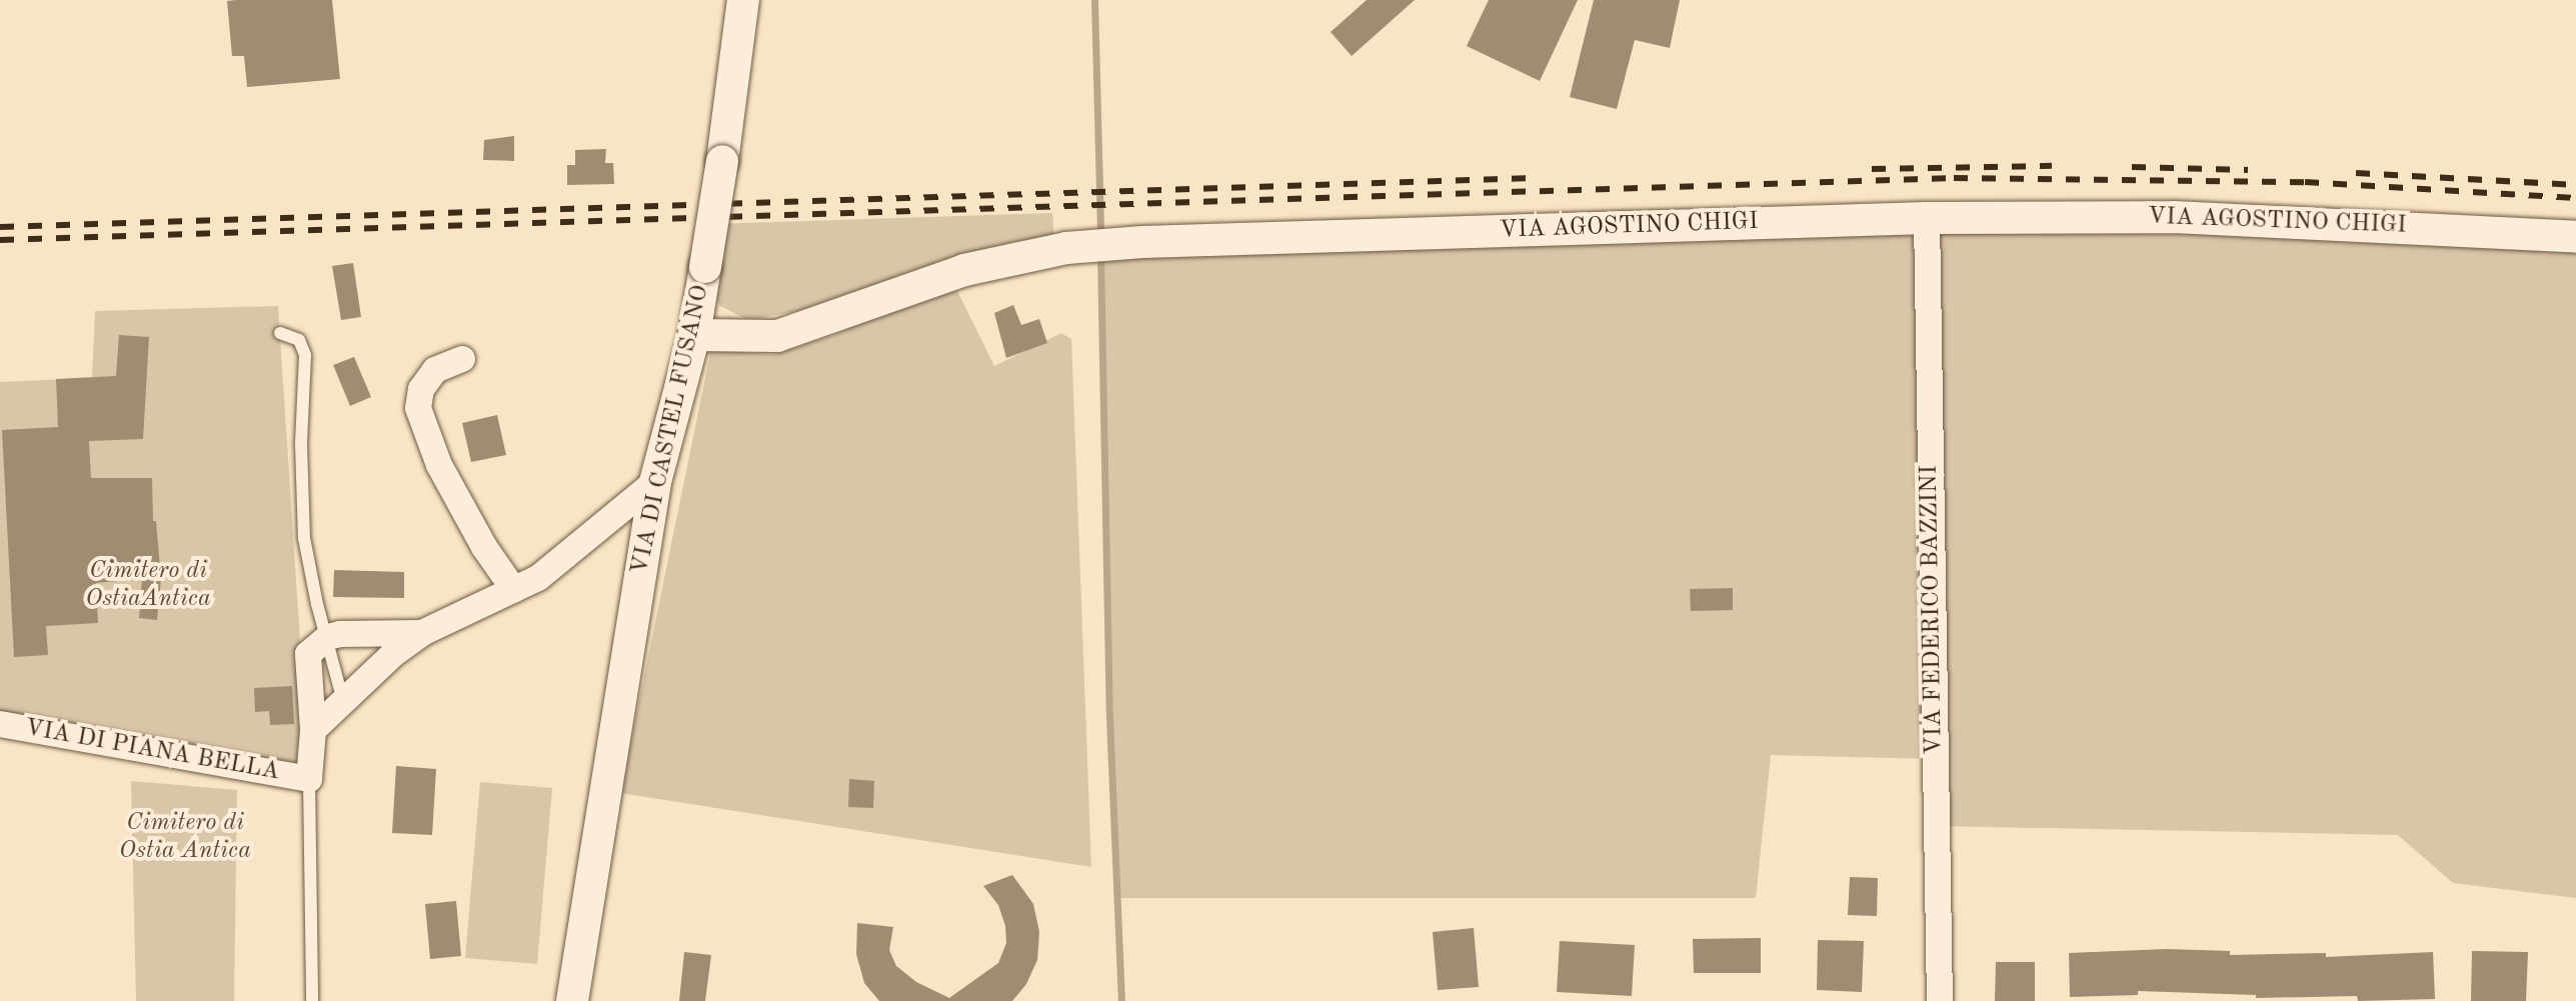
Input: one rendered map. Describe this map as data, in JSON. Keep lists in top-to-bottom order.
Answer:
{
  "streets": {
    "street": [
      "VIA AGOSTINO CHIGI",
      "VIA DI CASTEL FUSANO",
      "VIA FEDERICO BAZZINI",
      "VIA DI PIANA BELLA"
    ]
  },
  "crossings": [
    ["VIA AGOSTINO CHIGI", "VIA DI CASTEL FUSANO"],
    ["VIA AGOSTINO CHIGI", "VIA FEDERICO BAZZINI"]
  ],
  "parks": ["Cimitero di OstiaAntica", "Cimitero di Ostia Antica"]
}
